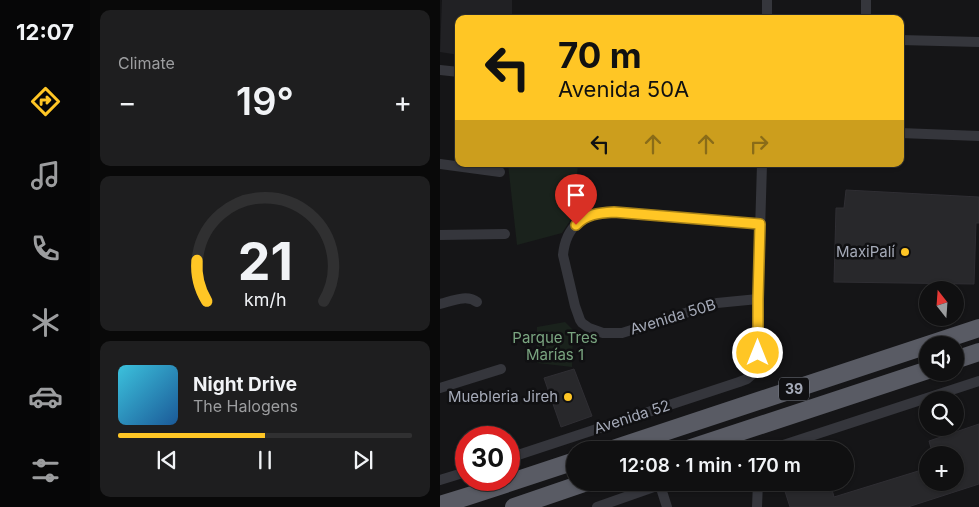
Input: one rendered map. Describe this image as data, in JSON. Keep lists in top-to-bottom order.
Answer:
{
  "streets": {
    "highway": ["39"],
    "street": ["Avenida 50B", "Avenida 52"]
  },
  "crossings": [
    ["Avenida 50B", "Avenida 52"]
  ],
  "parks": ["Parque Tres Marías 1"],
  "places": ["MaxiPalí", "Muebleria Jireh"],
  "north": "top",
  "page": {
    "tabs": "12:07",
    "tile": "Climate",
    "turn": ["70 m", "Avenida 50A"],
    "heat": ["−", "19°", "+"],
    "map_buttons": "+",
    "song": ["Night Drive", "The Halogens"],
    "limit": "30",
    "trip": "12:08 · 1 min · 170 m",
    "gauge": ["21", "km/h"]
  }
}
